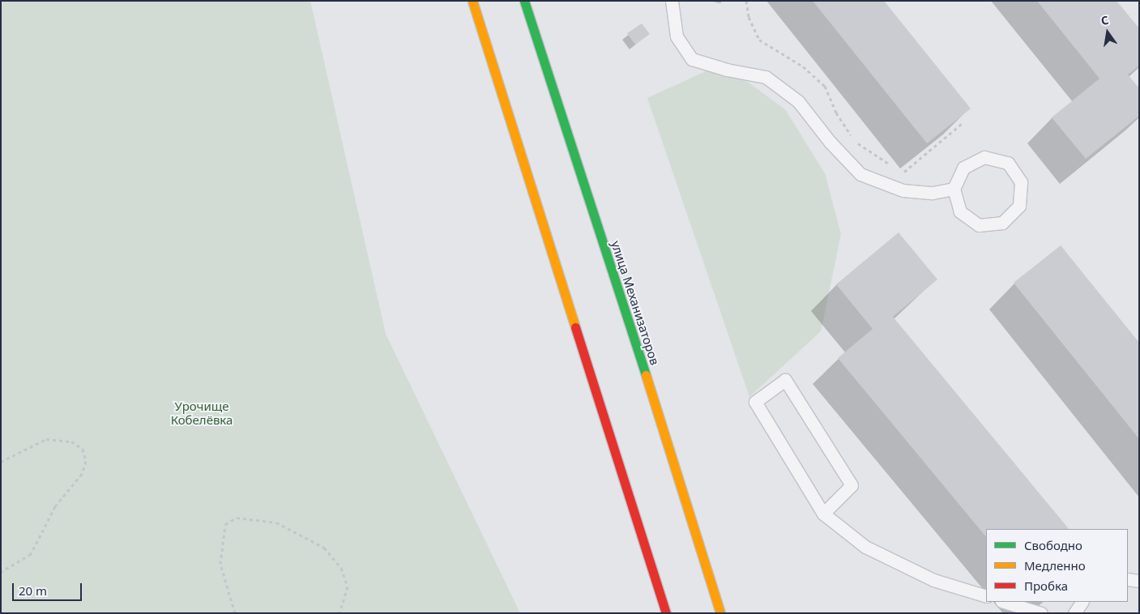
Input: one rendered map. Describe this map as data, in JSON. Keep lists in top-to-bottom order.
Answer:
{
  "streets": {
    "main road": ["улица Механизаторов"]
  },
  "parks": ["Урочище Кобелёвка"],
  "legend": ["Свободно", "Медленно", "Пробка"],
  "scale_bar": "20 m",
  "north": "top"
}
